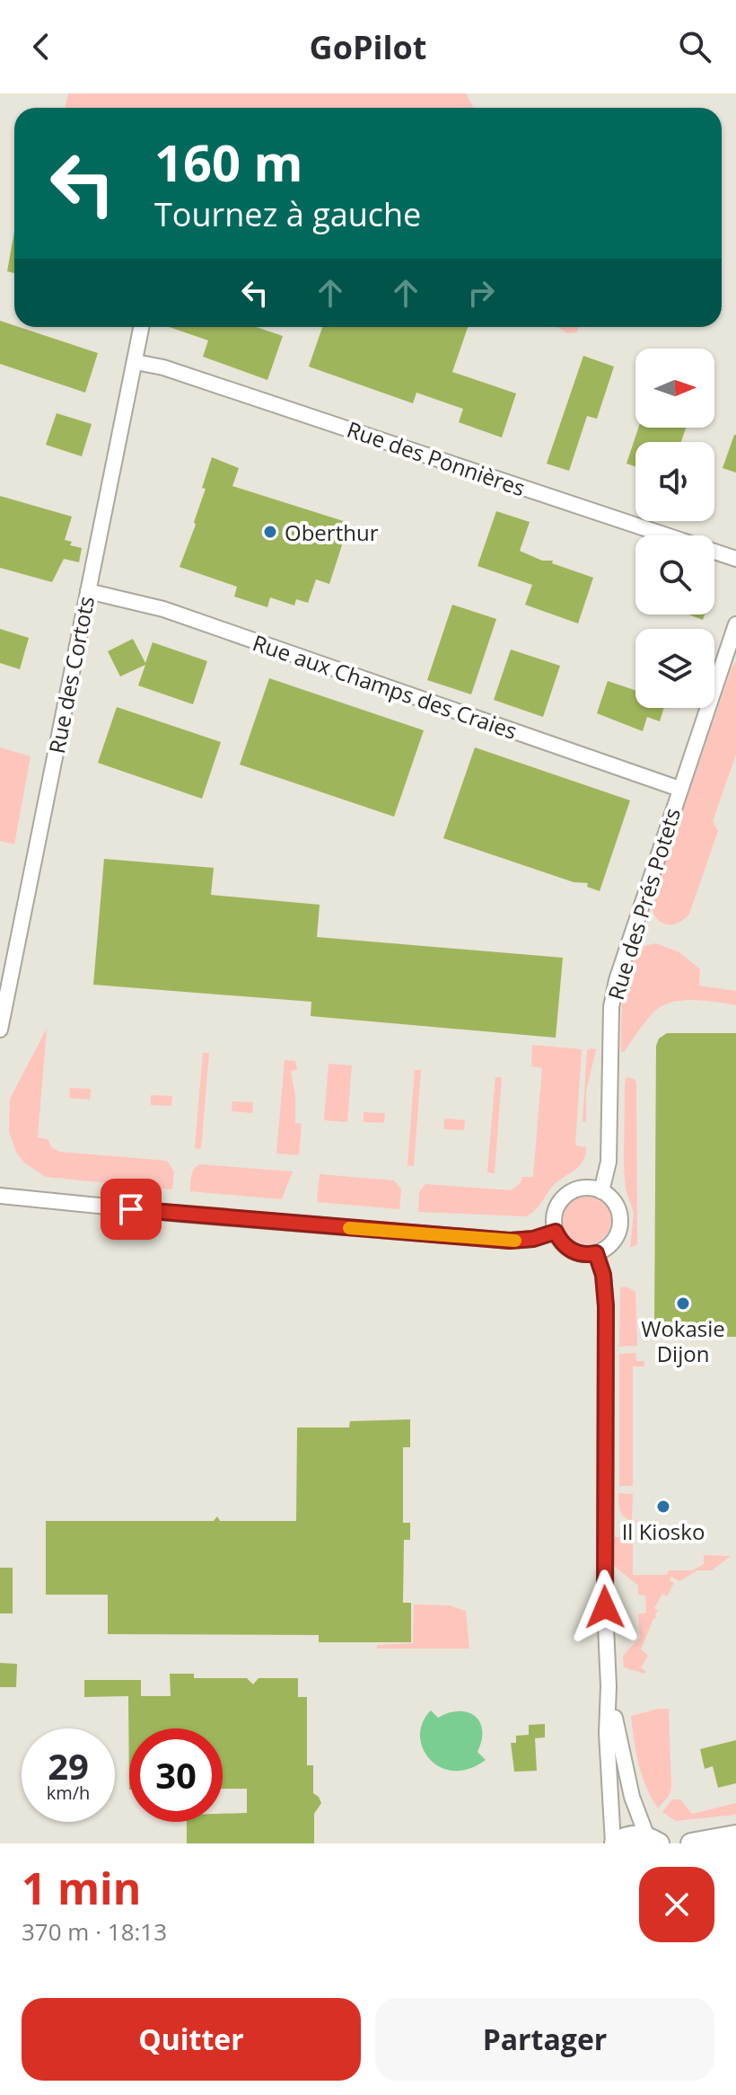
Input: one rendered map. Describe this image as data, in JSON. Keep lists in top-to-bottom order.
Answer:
{
  "streets": {
    "street": [
      "Rue des Ponnières",
      "Rue des Cortots",
      "Rue aux Champs des Craies",
      "Rue des Prés Potets"
    ]
  },
  "crossings": [
    ["Rue des Ponnières", "Rue des Cortots"],
    ["Rue des Cortots", "Rue aux Champs des Craies"],
    ["Rue aux Champs des Craies", "Rue des Prés Potets"]
  ],
  "places": ["Oberthur", "Wokasie Dijon", "Il Kiosko"],
  "north": "right",
  "page": {
    "header": "GoPilot",
    "turn": ["160 m", "Tournez à gauche"],
    "speed": "29 km/h",
    "limit": "30",
    "heading": ["1 min", "370 m · 18:13"],
    "buttons": ["Quitter", "Partager"]
  }
}
